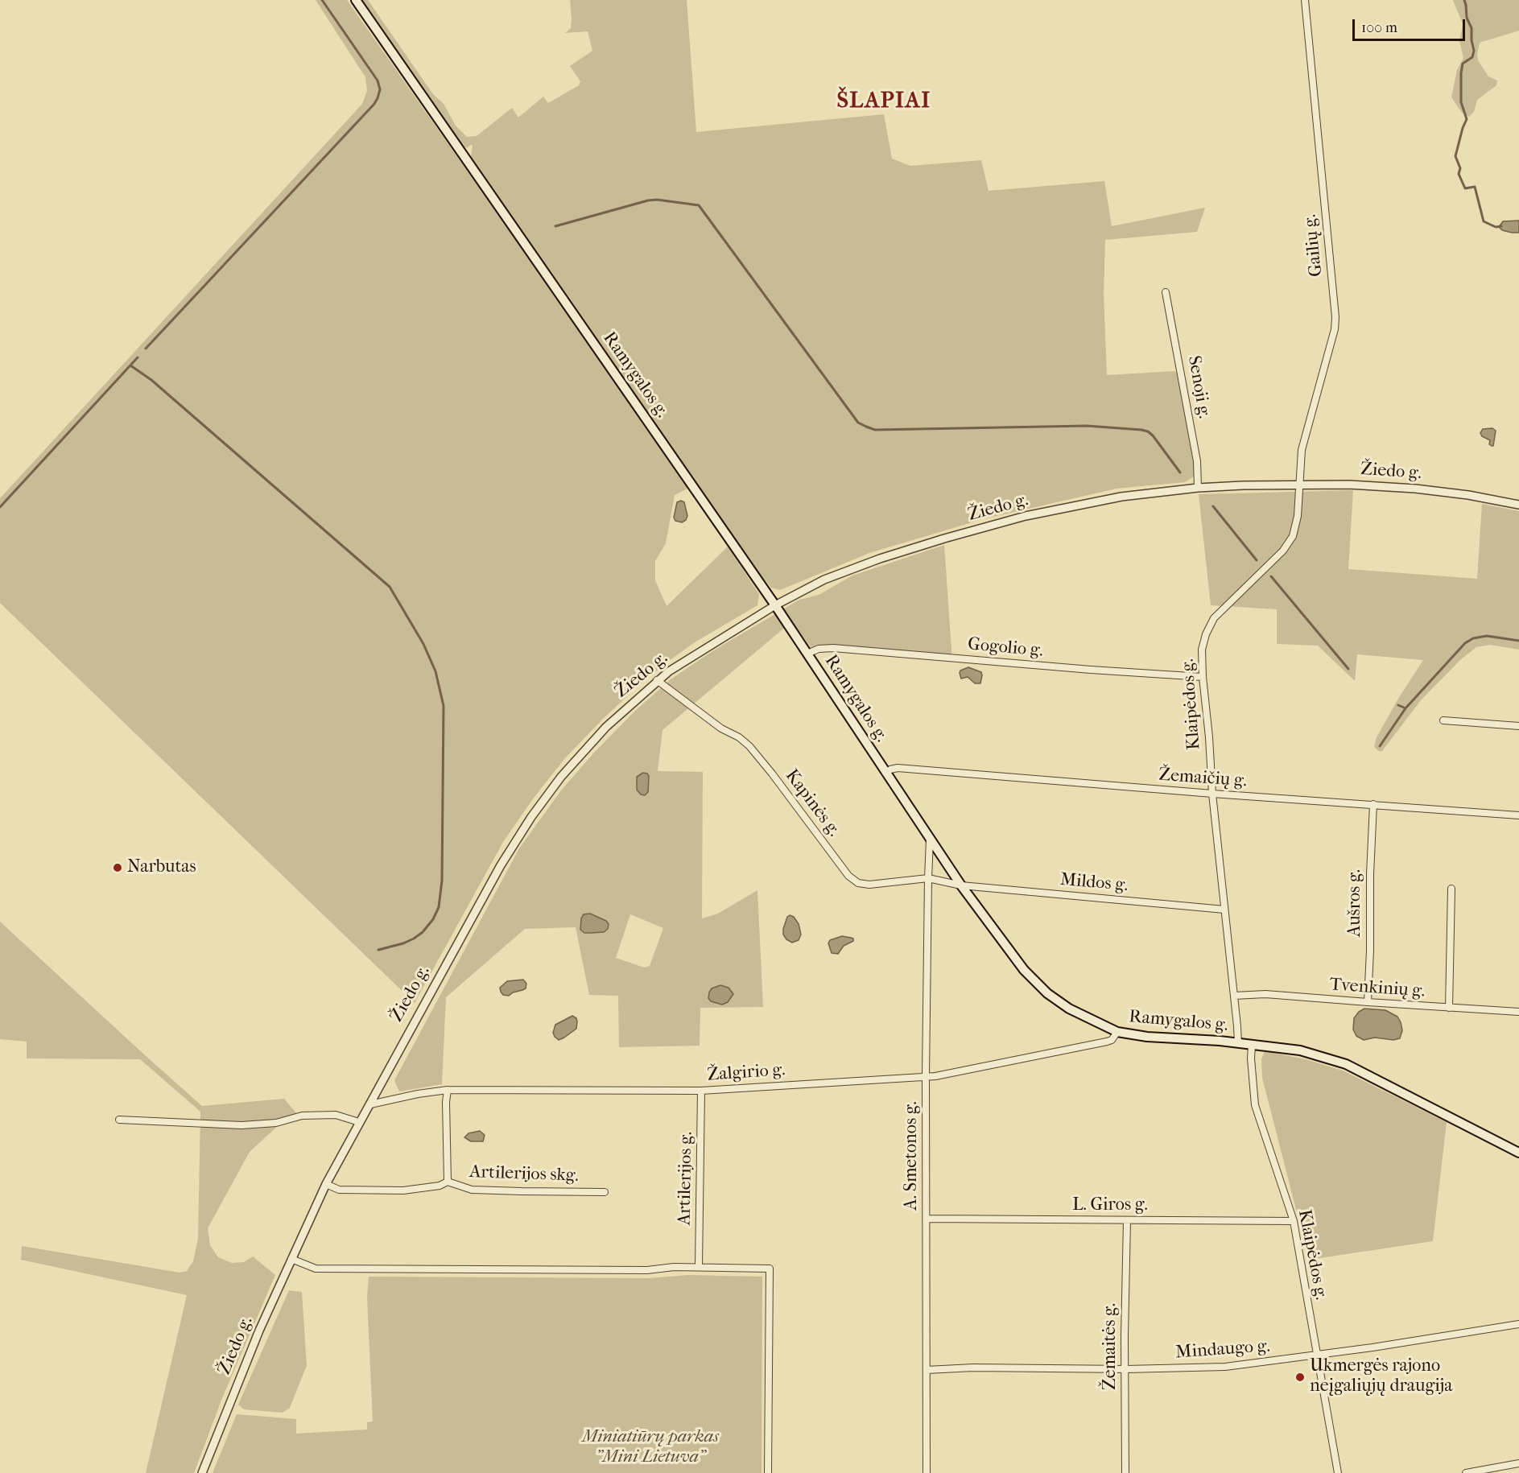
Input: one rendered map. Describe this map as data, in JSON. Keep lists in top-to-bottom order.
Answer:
{
  "streets": {
    "main road": ["Ramygalos g."],
    "street": [
      "Gailių g.",
      "Senoji g.",
      "Žiedo g.",
      "Gogolio g.",
      "Klaipėdos g.",
      "Žemaičių g.",
      "Kapinės g.",
      "Mildos g.",
      "Aušros g.",
      "Tvenkinių g.",
      "Žalgirio g.",
      "A. Smetonos g.",
      "Artilerijos skg.",
      "Artilerijos g.",
      "L. Giros g.",
      "Žemaitės g.",
      "Mindaugo g."
    ]
  },
  "crossings": [
    ["Gailių g.", "Žiedo g."],
    ["Gailių g.", "Klaipėdos g."],
    ["Ramygalos g.", "Žiedo g."],
    ["Ramygalos g.", "Gogolio g."],
    ["Ramygalos g.", "Klaipėdos g."],
    ["Ramygalos g.", "Žemaičių g."],
    ["Ramygalos g.", "Kapinės g."],
    ["Ramygalos g.", "Mildos g."],
    ["Ramygalos g.", "Žalgirio g."],
    ["Ramygalos g.", "A. Smetonos g."],
    ["Senoji g.", "Žiedo g."],
    ["Žiedo g.", "Klaipėdos g."],
    ["Žiedo g.", "Kapinės g."],
    ["Žiedo g.", "Žalgirio g."],
    ["Gogolio g.", "Klaipėdos g."],
    ["Klaipėdos g.", "Žemaičių g."],
    ["Klaipėdos g.", "Mildos g."],
    ["Klaipėdos g.", "Tvenkinių g."],
    ["Klaipėdos g.", "L. Giros g."],
    ["Klaipėdos g.", "Mindaugo g."],
    ["Žemaičių g.", "Aušros g."],
    ["Kapinės g.", "Mildos g."],
    ["Kapinės g.", "A. Smetonos g."],
    ["Aušros g.", "Tvenkinių g."],
    ["Žalgirio g.", "A. Smetonos g."],
    ["Žalgirio g.", "Artilerijos skg."],
    ["Žalgirio g.", "Artilerijos g."],
    ["A. Smetonos g.", "L. Giros g."],
    ["A. Smetonos g.", "Mindaugo g."],
    ["L. Giros g.", "Žemaitės g."],
    ["Žemaitės g.", "Mindaugo g."]
  ],
  "districts": ["ŠLAPIAI"],
  "parks": ["Miniatiūrų parkas \"Mini Lietuva\""],
  "places": ["Narbutas", "Ukmergės rajono neįgaliųjų draugija"],
  "scale_bar": "100 m"
}
